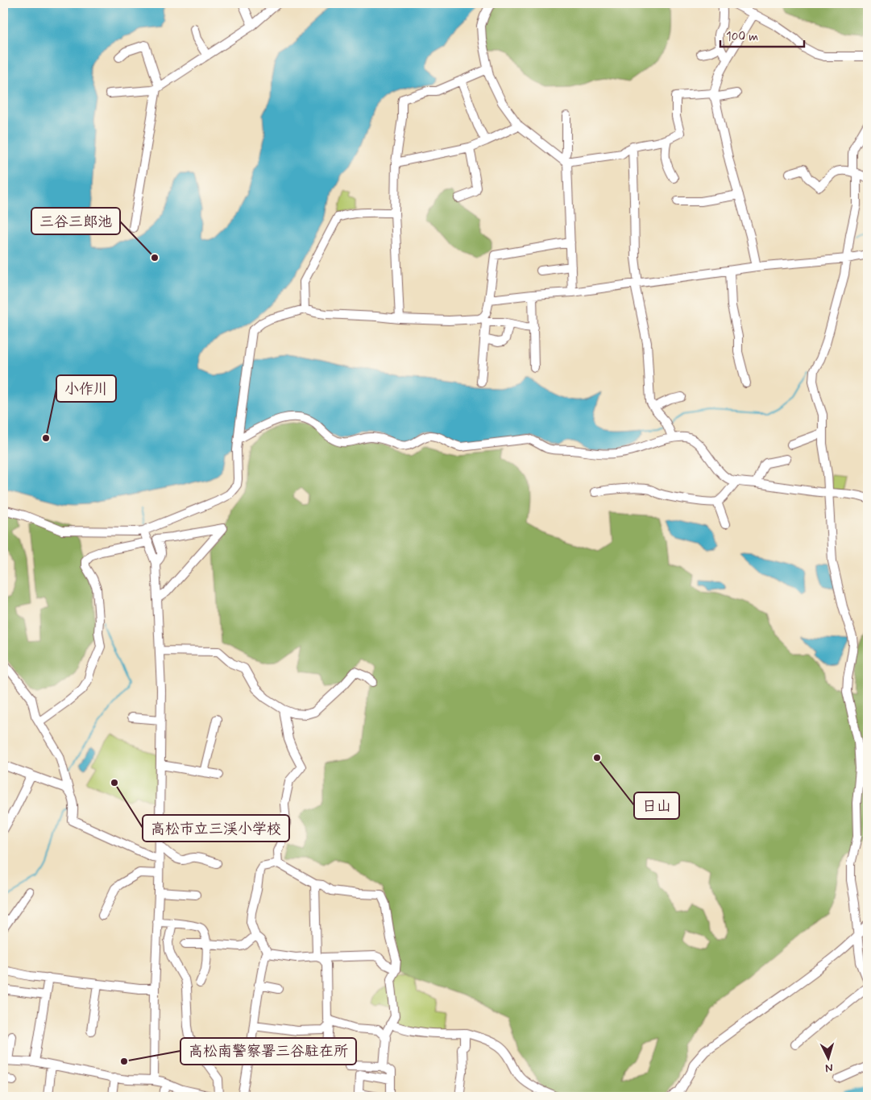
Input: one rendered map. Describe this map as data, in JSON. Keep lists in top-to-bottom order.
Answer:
{
  "places": [
    "三谷三郎池",
    "小作川",
    "日山",
    "高松市立三渓小学校",
    "高松南警察署三谷駐在所"
  ],
  "scale_bar": "100 m",
  "north": "bottom"
}
